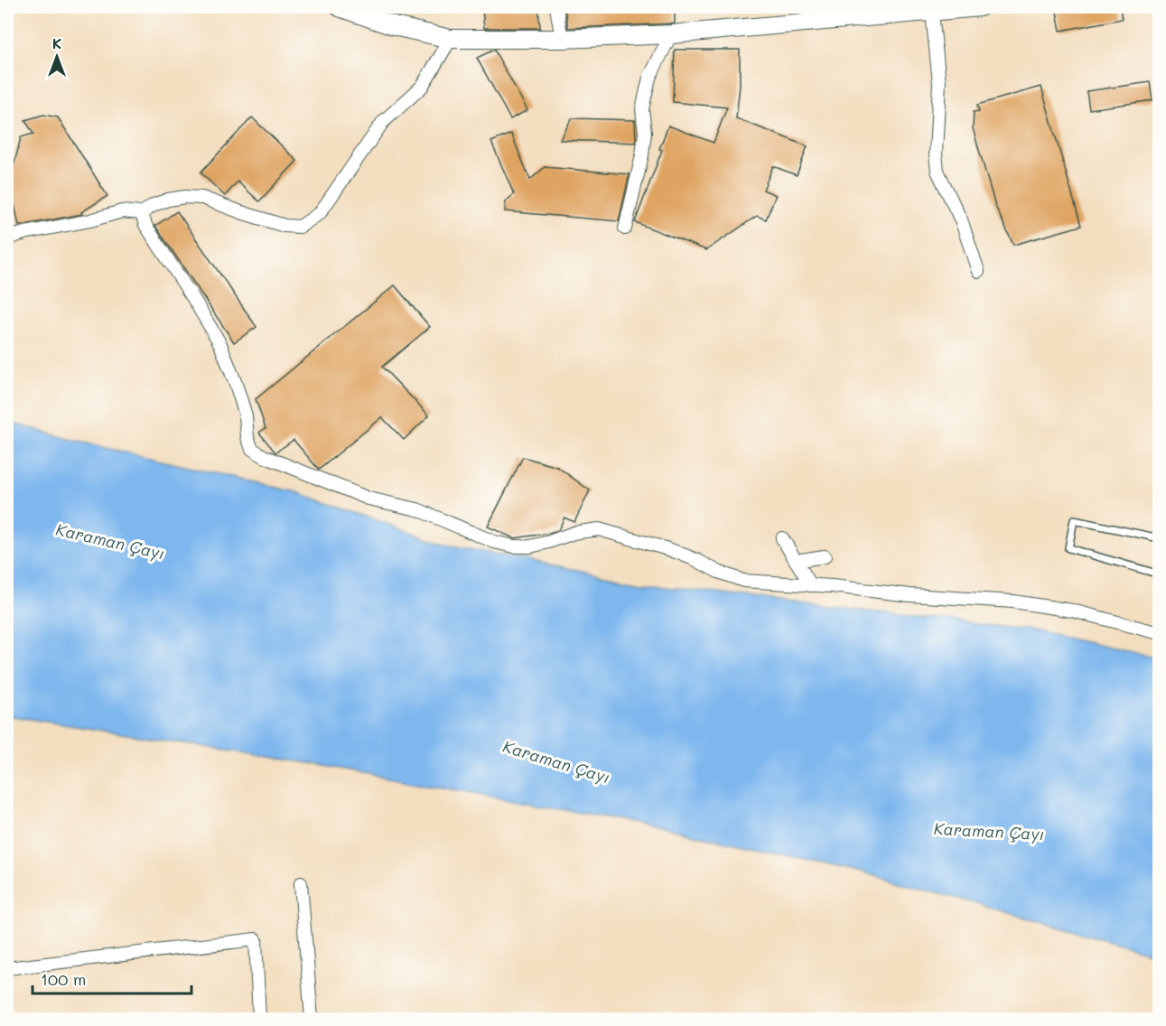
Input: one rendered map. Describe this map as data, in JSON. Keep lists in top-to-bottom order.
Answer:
{
  "water": ["Karaman Çayı"],
  "scale_bar": "100 m",
  "north": "top"
}
